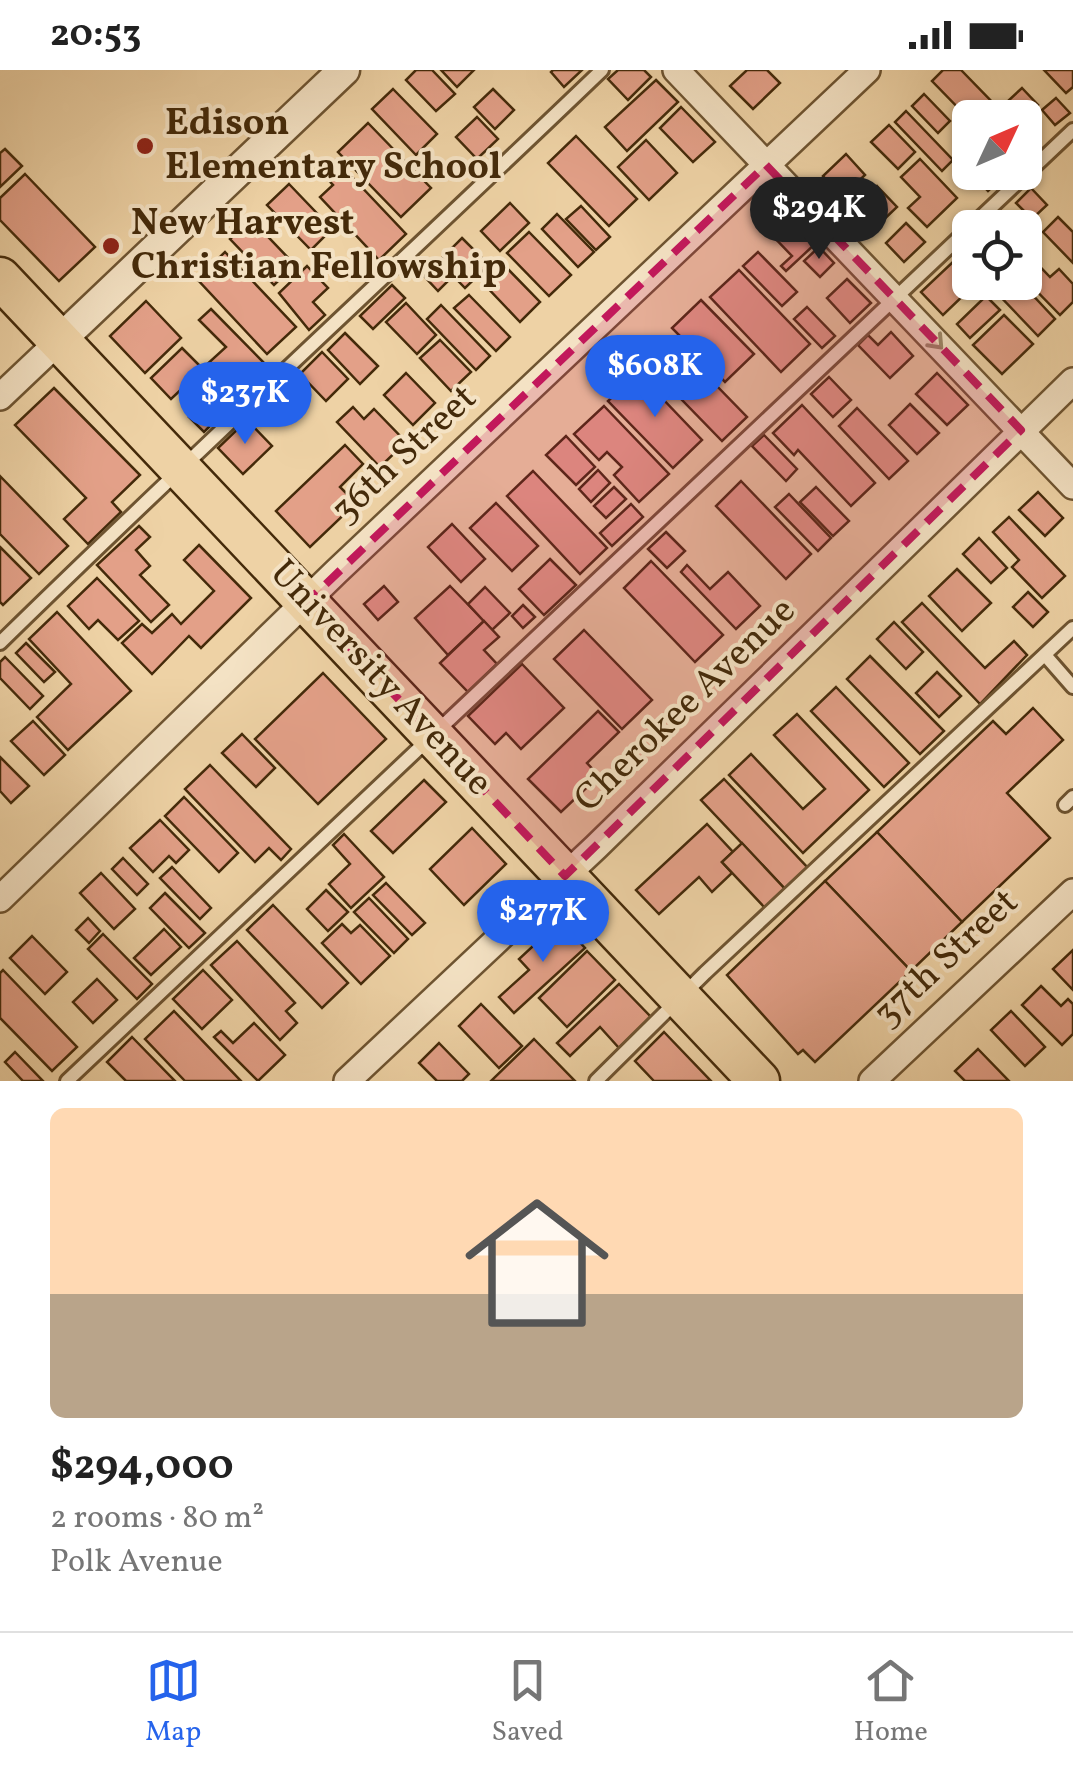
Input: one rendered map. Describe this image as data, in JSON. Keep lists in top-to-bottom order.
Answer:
{
  "streets": {
    "main road": ["University Avenue"],
    "street": ["36th Street", "Cherokee Avenue", "37th Street"]
  },
  "crossings": [
    ["36th Street", "University Avenue"],
    ["University Avenue", "Cherokee Avenue"]
  ],
  "places": ["Edison Elementary School", "New Harvest Christian Fellowship"],
  "north": "top right",
  "page": {
    "status": "20:53",
    "price": [
      "$294K",
      "$608K",
      "$237K",
      "$277K"
    ],
    "list": [
      {
        "name": "$294,000",
        "note": "2 rooms · 80 m² · Polk Avenue"
      }
    ],
    "tabs": ["Map", "Saved", "Home"]
  }
}
